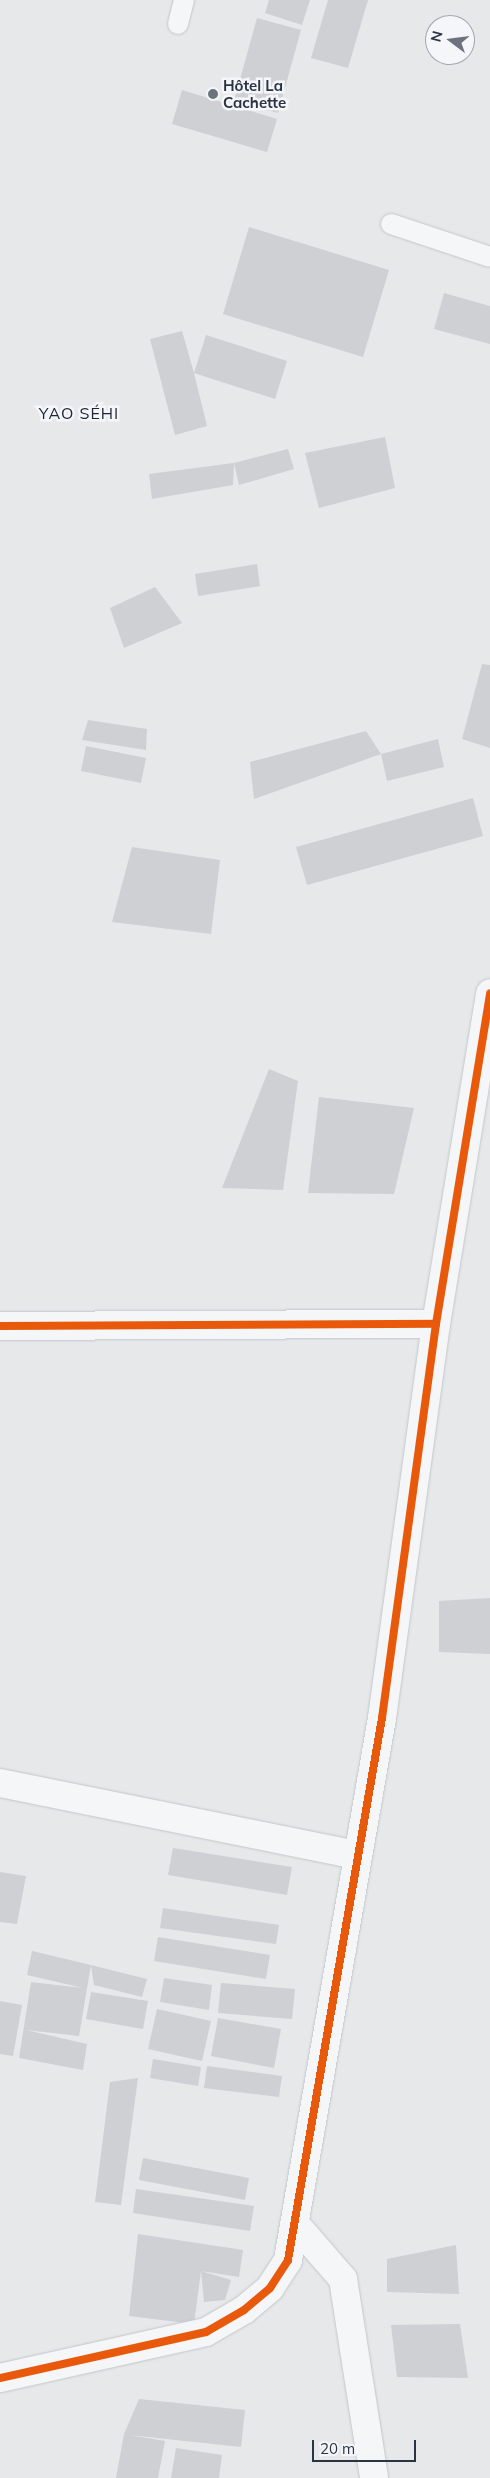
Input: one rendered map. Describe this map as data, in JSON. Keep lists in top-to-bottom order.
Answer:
{
  "districts": ["YAO SÉHI"],
  "places": ["Hôtel La Cachette"],
  "scale_bar": "20 m",
  "north": "left"
}
